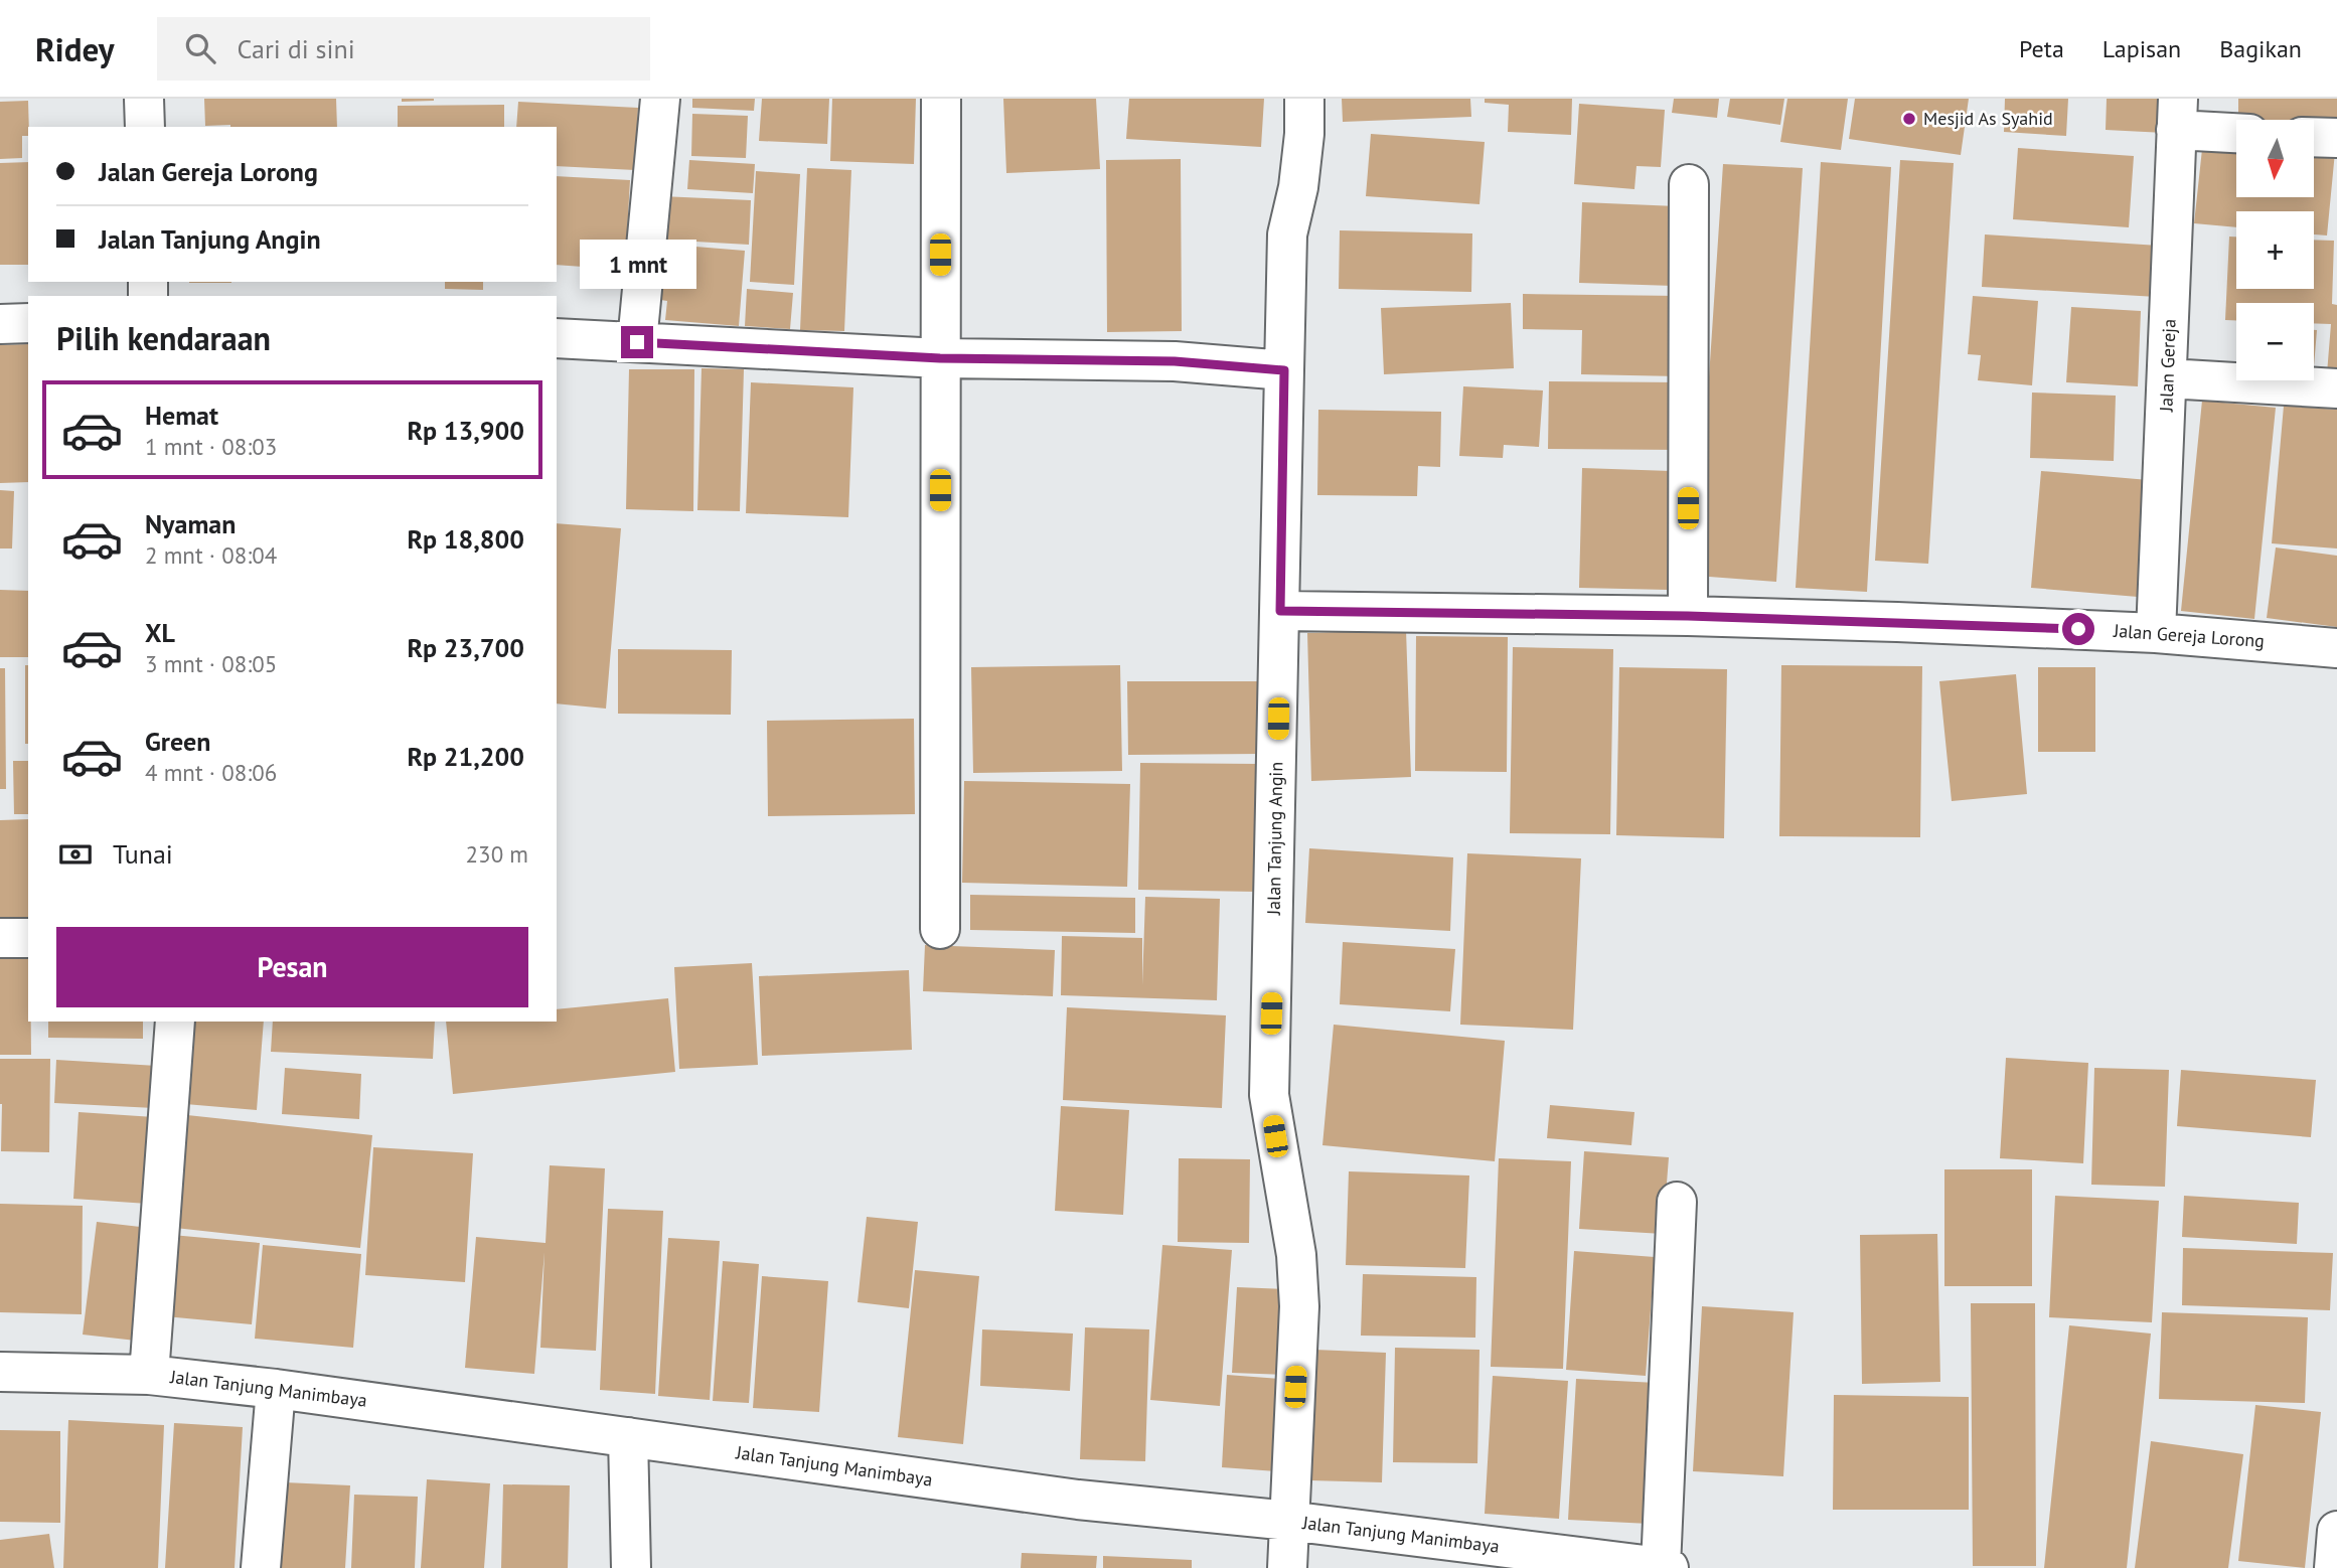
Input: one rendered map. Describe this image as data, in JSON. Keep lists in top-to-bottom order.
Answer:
{
  "streets": {
    "street": [
      "Jalan Gereja",
      "Jalan Gereja Lorong",
      "Jalan Tanjung Angin",
      "Jalan Tanjung Manimbaya"
    ]
  },
  "crossings": [
    ["Jalan Gereja", "Jalan Gereja Lorong"],
    ["Jalan Gereja Lorong", "Jalan Tanjung Angin"],
    ["Jalan Tanjung Angin", "Jalan Tanjung Manimbaya"]
  ],
  "places": ["Mesjid As Syahid"],
  "north": "bottom",
  "page": {
    "header": "Ridey",
    "search": "Cari di sini",
    "nav": ["Peta", "Lapisan", "Bagikan"],
    "map_buttons": ["+", "−"],
    "banner": ["Jalan Gereja Lorong", "Jalan Tanjung Angin"],
    "bubble": "1 mnt",
    "heading": "Pilih kendaraan",
    "list": [
      {
        "name": "Hemat",
        "note": "1 mnt · 08:03",
        "value": "Rp 13,900"
      },
      {
        "name": "Nyaman",
        "note": "2 mnt · 08:04",
        "value": "Rp 18,800"
      },
      {
        "name": "XL",
        "note": "3 mnt · 08:05",
        "value": "Rp 23,700"
      },
      {
        "name": "Green",
        "note": "4 mnt · 08:06",
        "value": "Rp 21,200"
      }
    ],
    "pay": ["Tunai", "230 m"],
    "buttons": "Pesan"
  }
}
